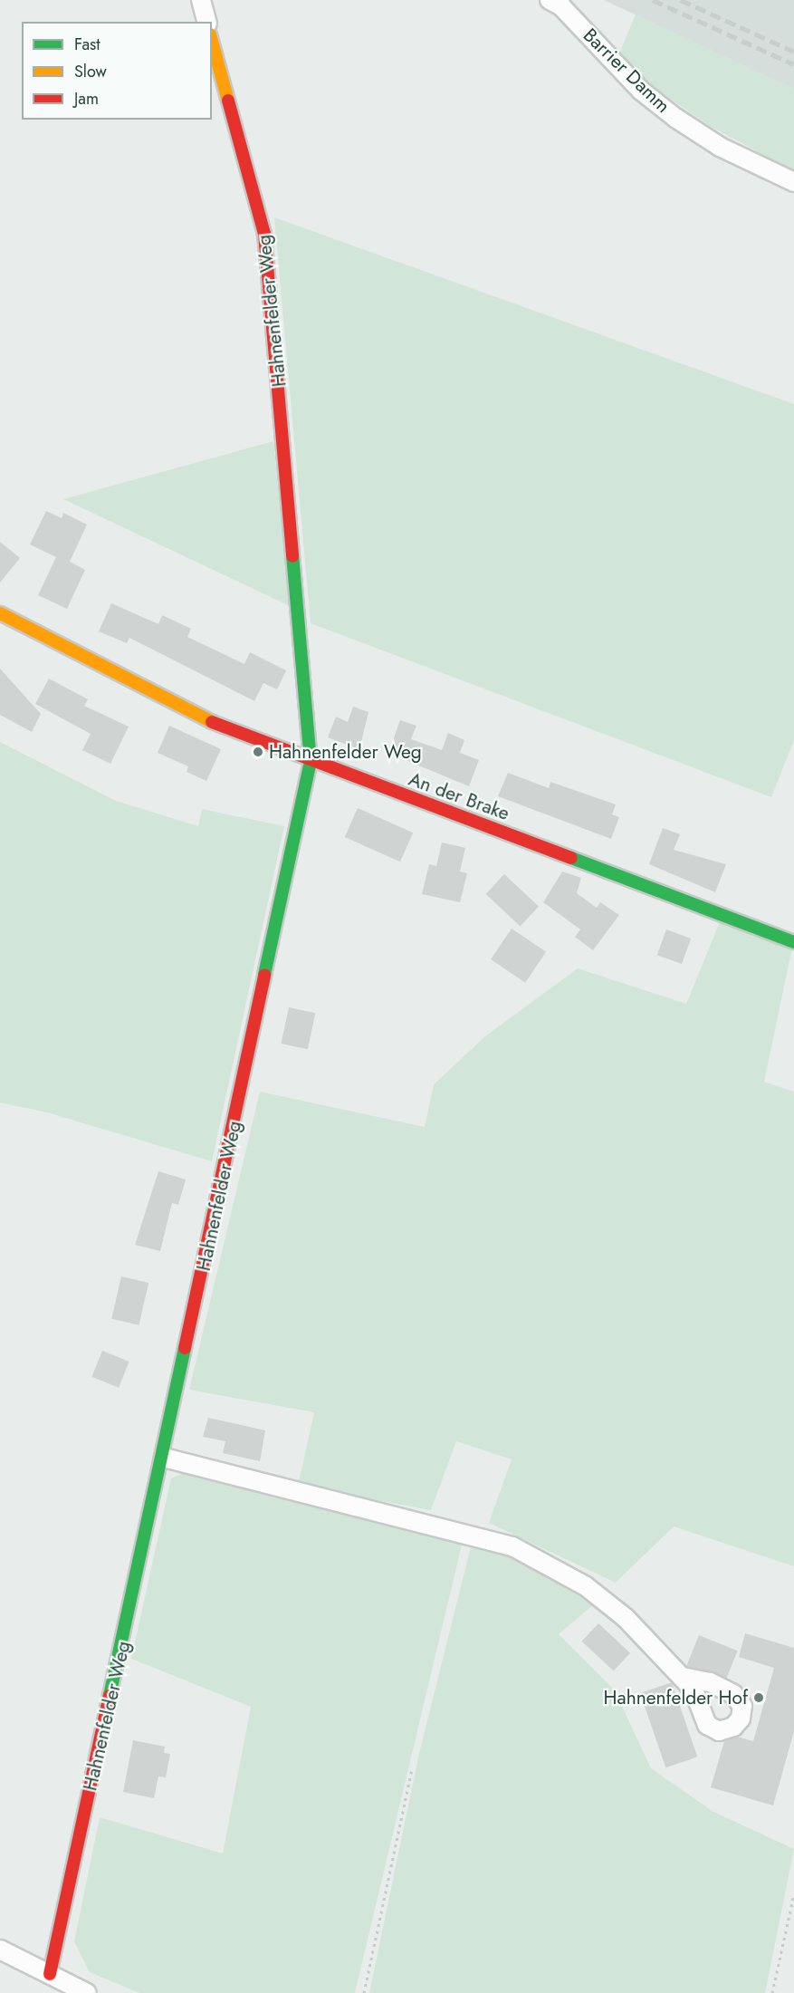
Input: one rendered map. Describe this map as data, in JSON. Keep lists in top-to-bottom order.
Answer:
{
  "streets": {
    "street": ["Barrier Damm", "Hahnenfelder Weg", "An der Brake"]
  },
  "crossings": [
    ["Hahnenfelder Weg", "An der Brake"]
  ],
  "places": ["Hahnenfelder Weg", "Hahnenfelder Hof"],
  "legend": ["Fast", "Slow", "Jam"]
}
